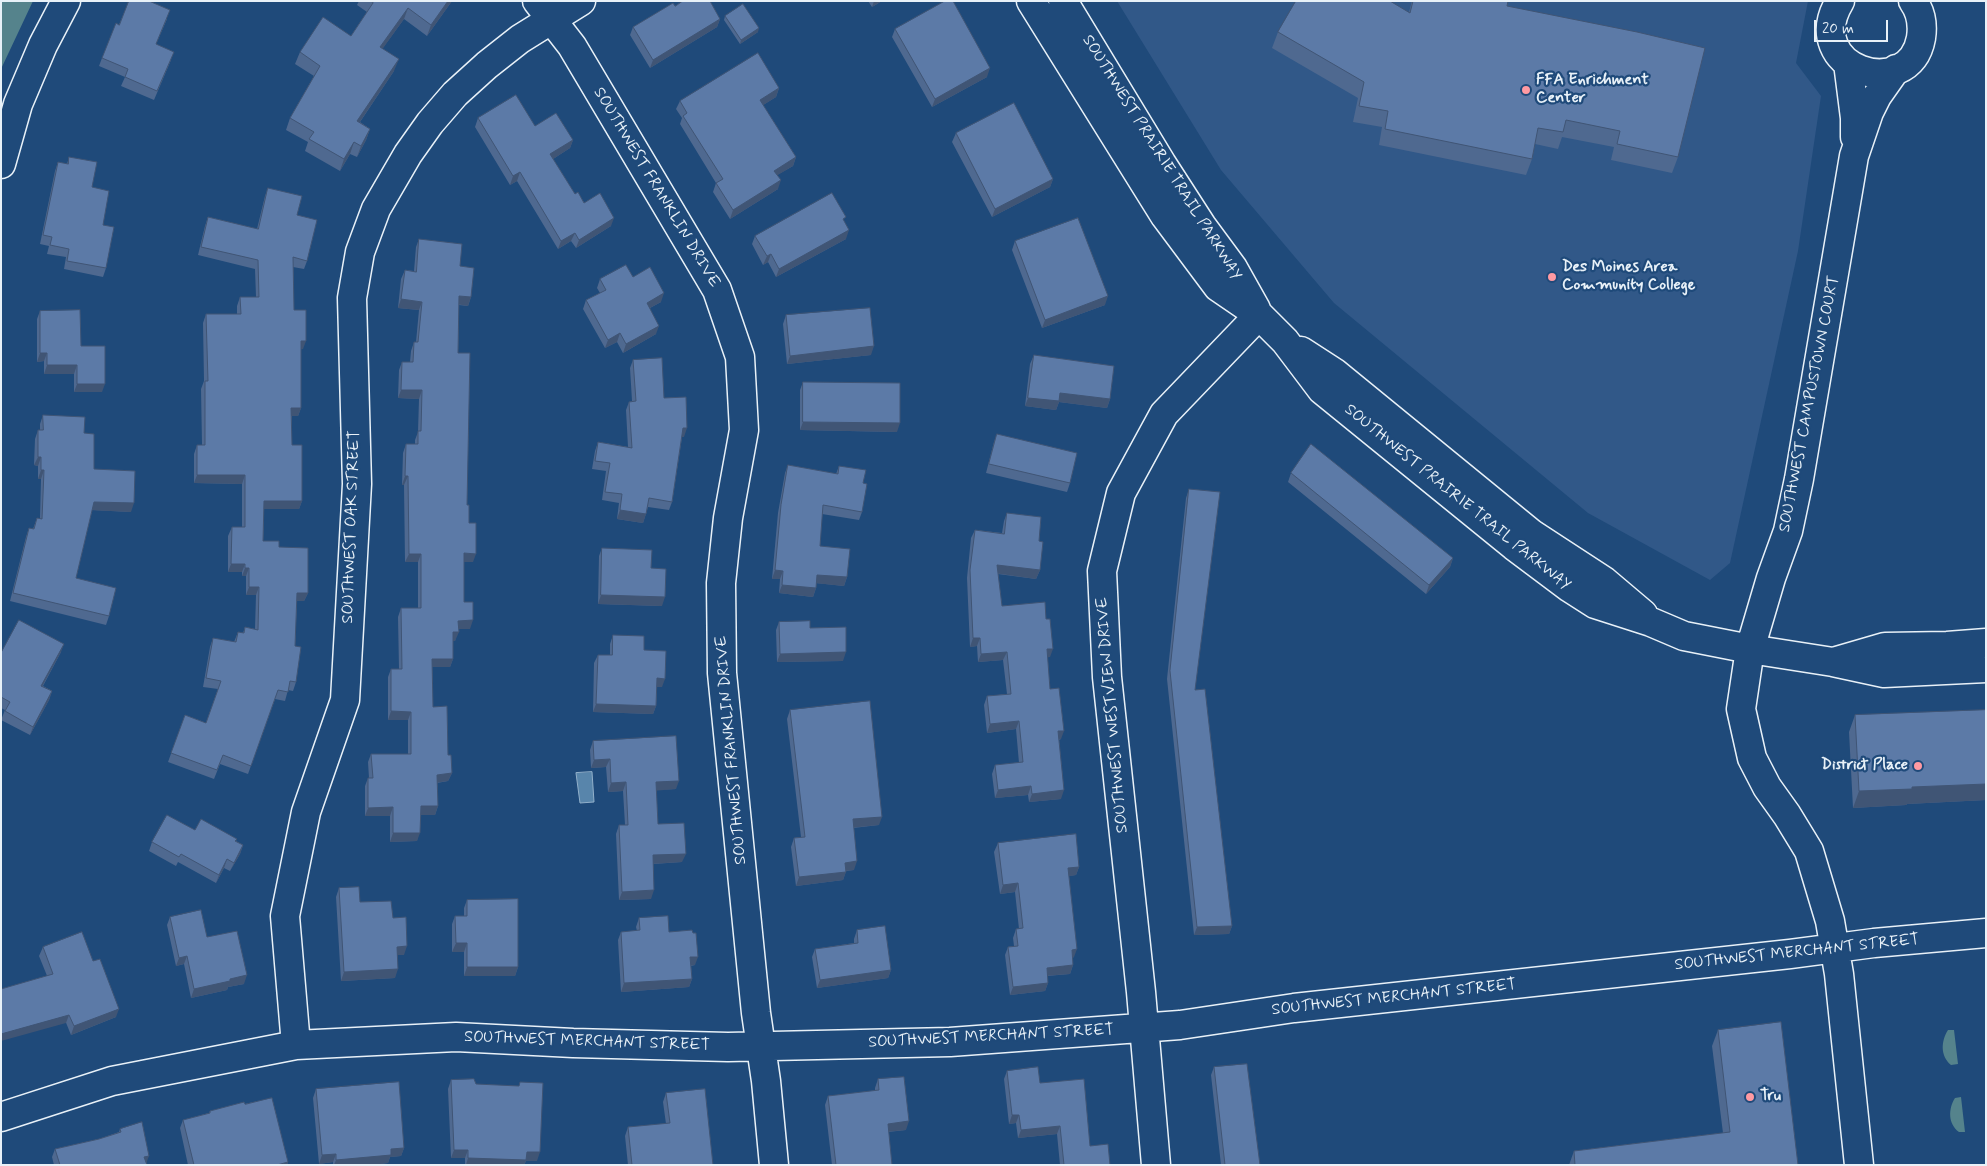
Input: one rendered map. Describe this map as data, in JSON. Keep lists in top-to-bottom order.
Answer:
{
  "streets": {
    "street": [
      "SOUTHWEST PRAIRIE TRAIL PARKWAY",
      "SOUTHWEST FRANKLIN DRIVE",
      "SOUTHWEST CAMPUSTOWN COURT",
      "SOUTHWEST OAK STREET",
      "SOUTHWEST WESTVIEW DRIVE",
      "SOUTHWEST MERCHANT STREET"
    ]
  },
  "crossings": [
    ["SOUTHWEST PRAIRIE TRAIL PARKWAY", "SOUTHWEST CAMPUSTOWN COURT"],
    ["SOUTHWEST PRAIRIE TRAIL PARKWAY", "SOUTHWEST WESTVIEW DRIVE"],
    ["SOUTHWEST FRANKLIN DRIVE", "SOUTHWEST OAK STREET"],
    ["SOUTHWEST FRANKLIN DRIVE", "SOUTHWEST MERCHANT STREET"],
    ["SOUTHWEST CAMPUSTOWN COURT", "SOUTHWEST MERCHANT STREET"],
    ["SOUTHWEST OAK STREET", "SOUTHWEST MERCHANT STREET"],
    ["SOUTHWEST WESTVIEW DRIVE", "SOUTHWEST MERCHANT STREET"]
  ],
  "places": [
    "FFA Enrichment Center",
    "Des Moines Area Community College",
    "District Place",
    "Tru"
  ],
  "scale_bar": "20 m"
}
